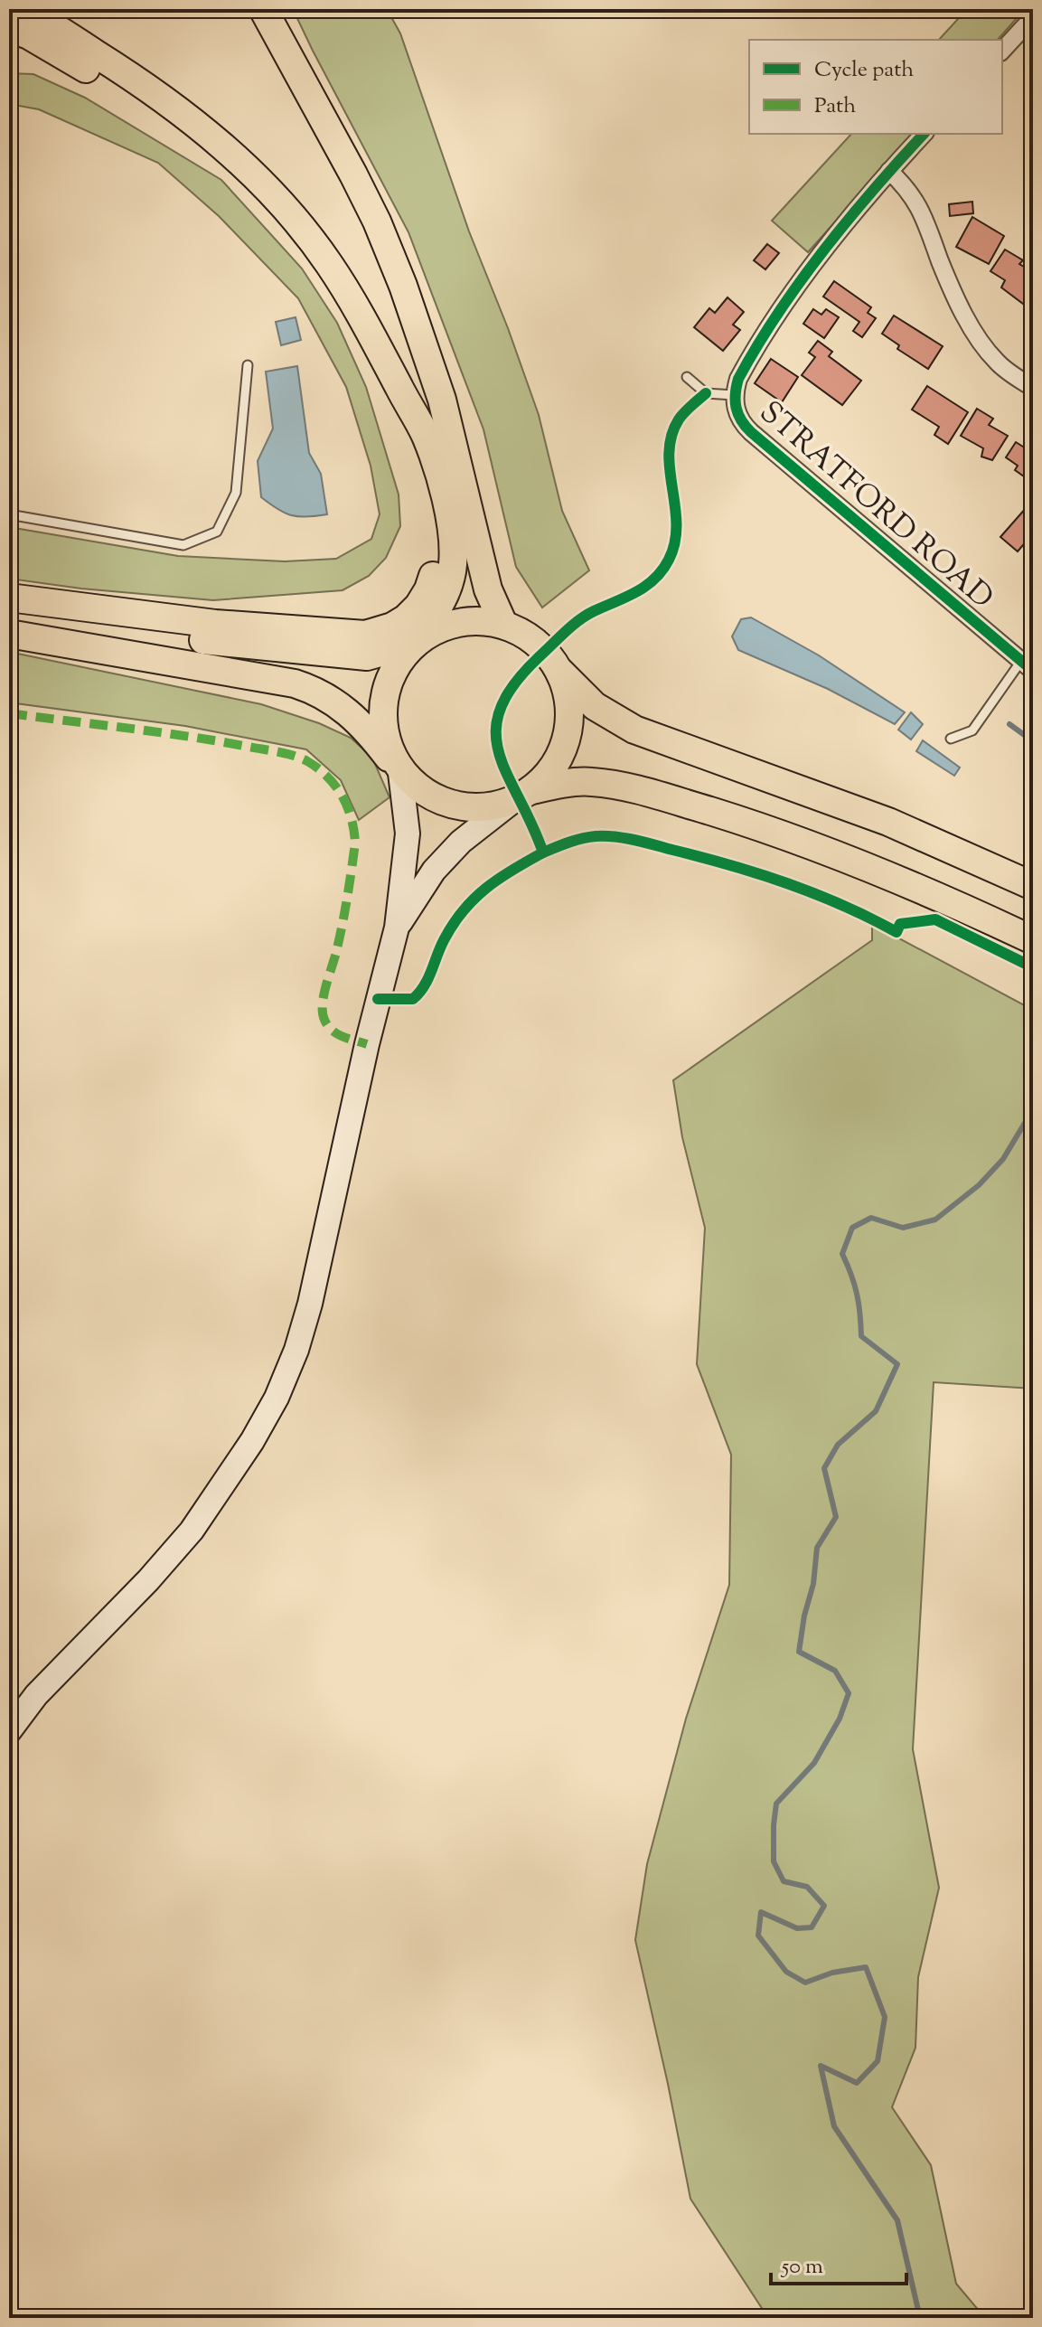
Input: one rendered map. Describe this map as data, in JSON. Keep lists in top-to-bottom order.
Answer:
{
  "streets": {
    "street": ["STRATFORD ROAD"]
  },
  "legend": ["Cycle path", "Path"],
  "scale_bar": "50 m"
}
